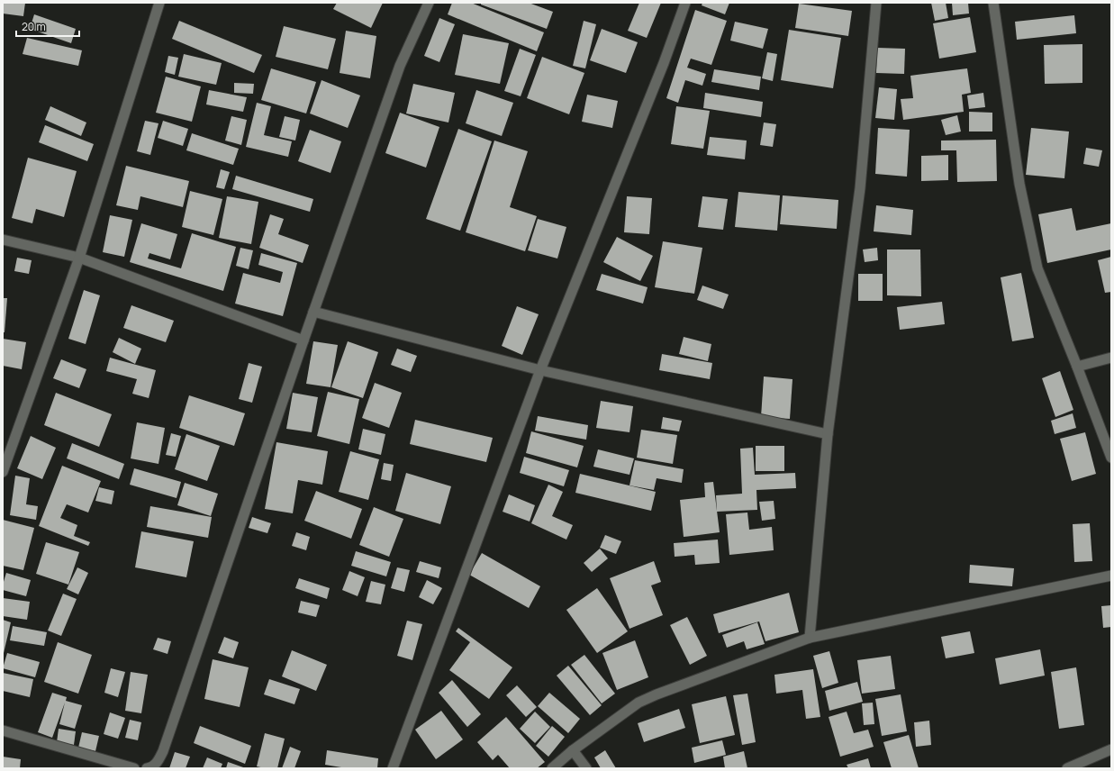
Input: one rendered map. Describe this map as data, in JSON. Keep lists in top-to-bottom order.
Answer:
{
  "scale_bar": "20 m"
}
